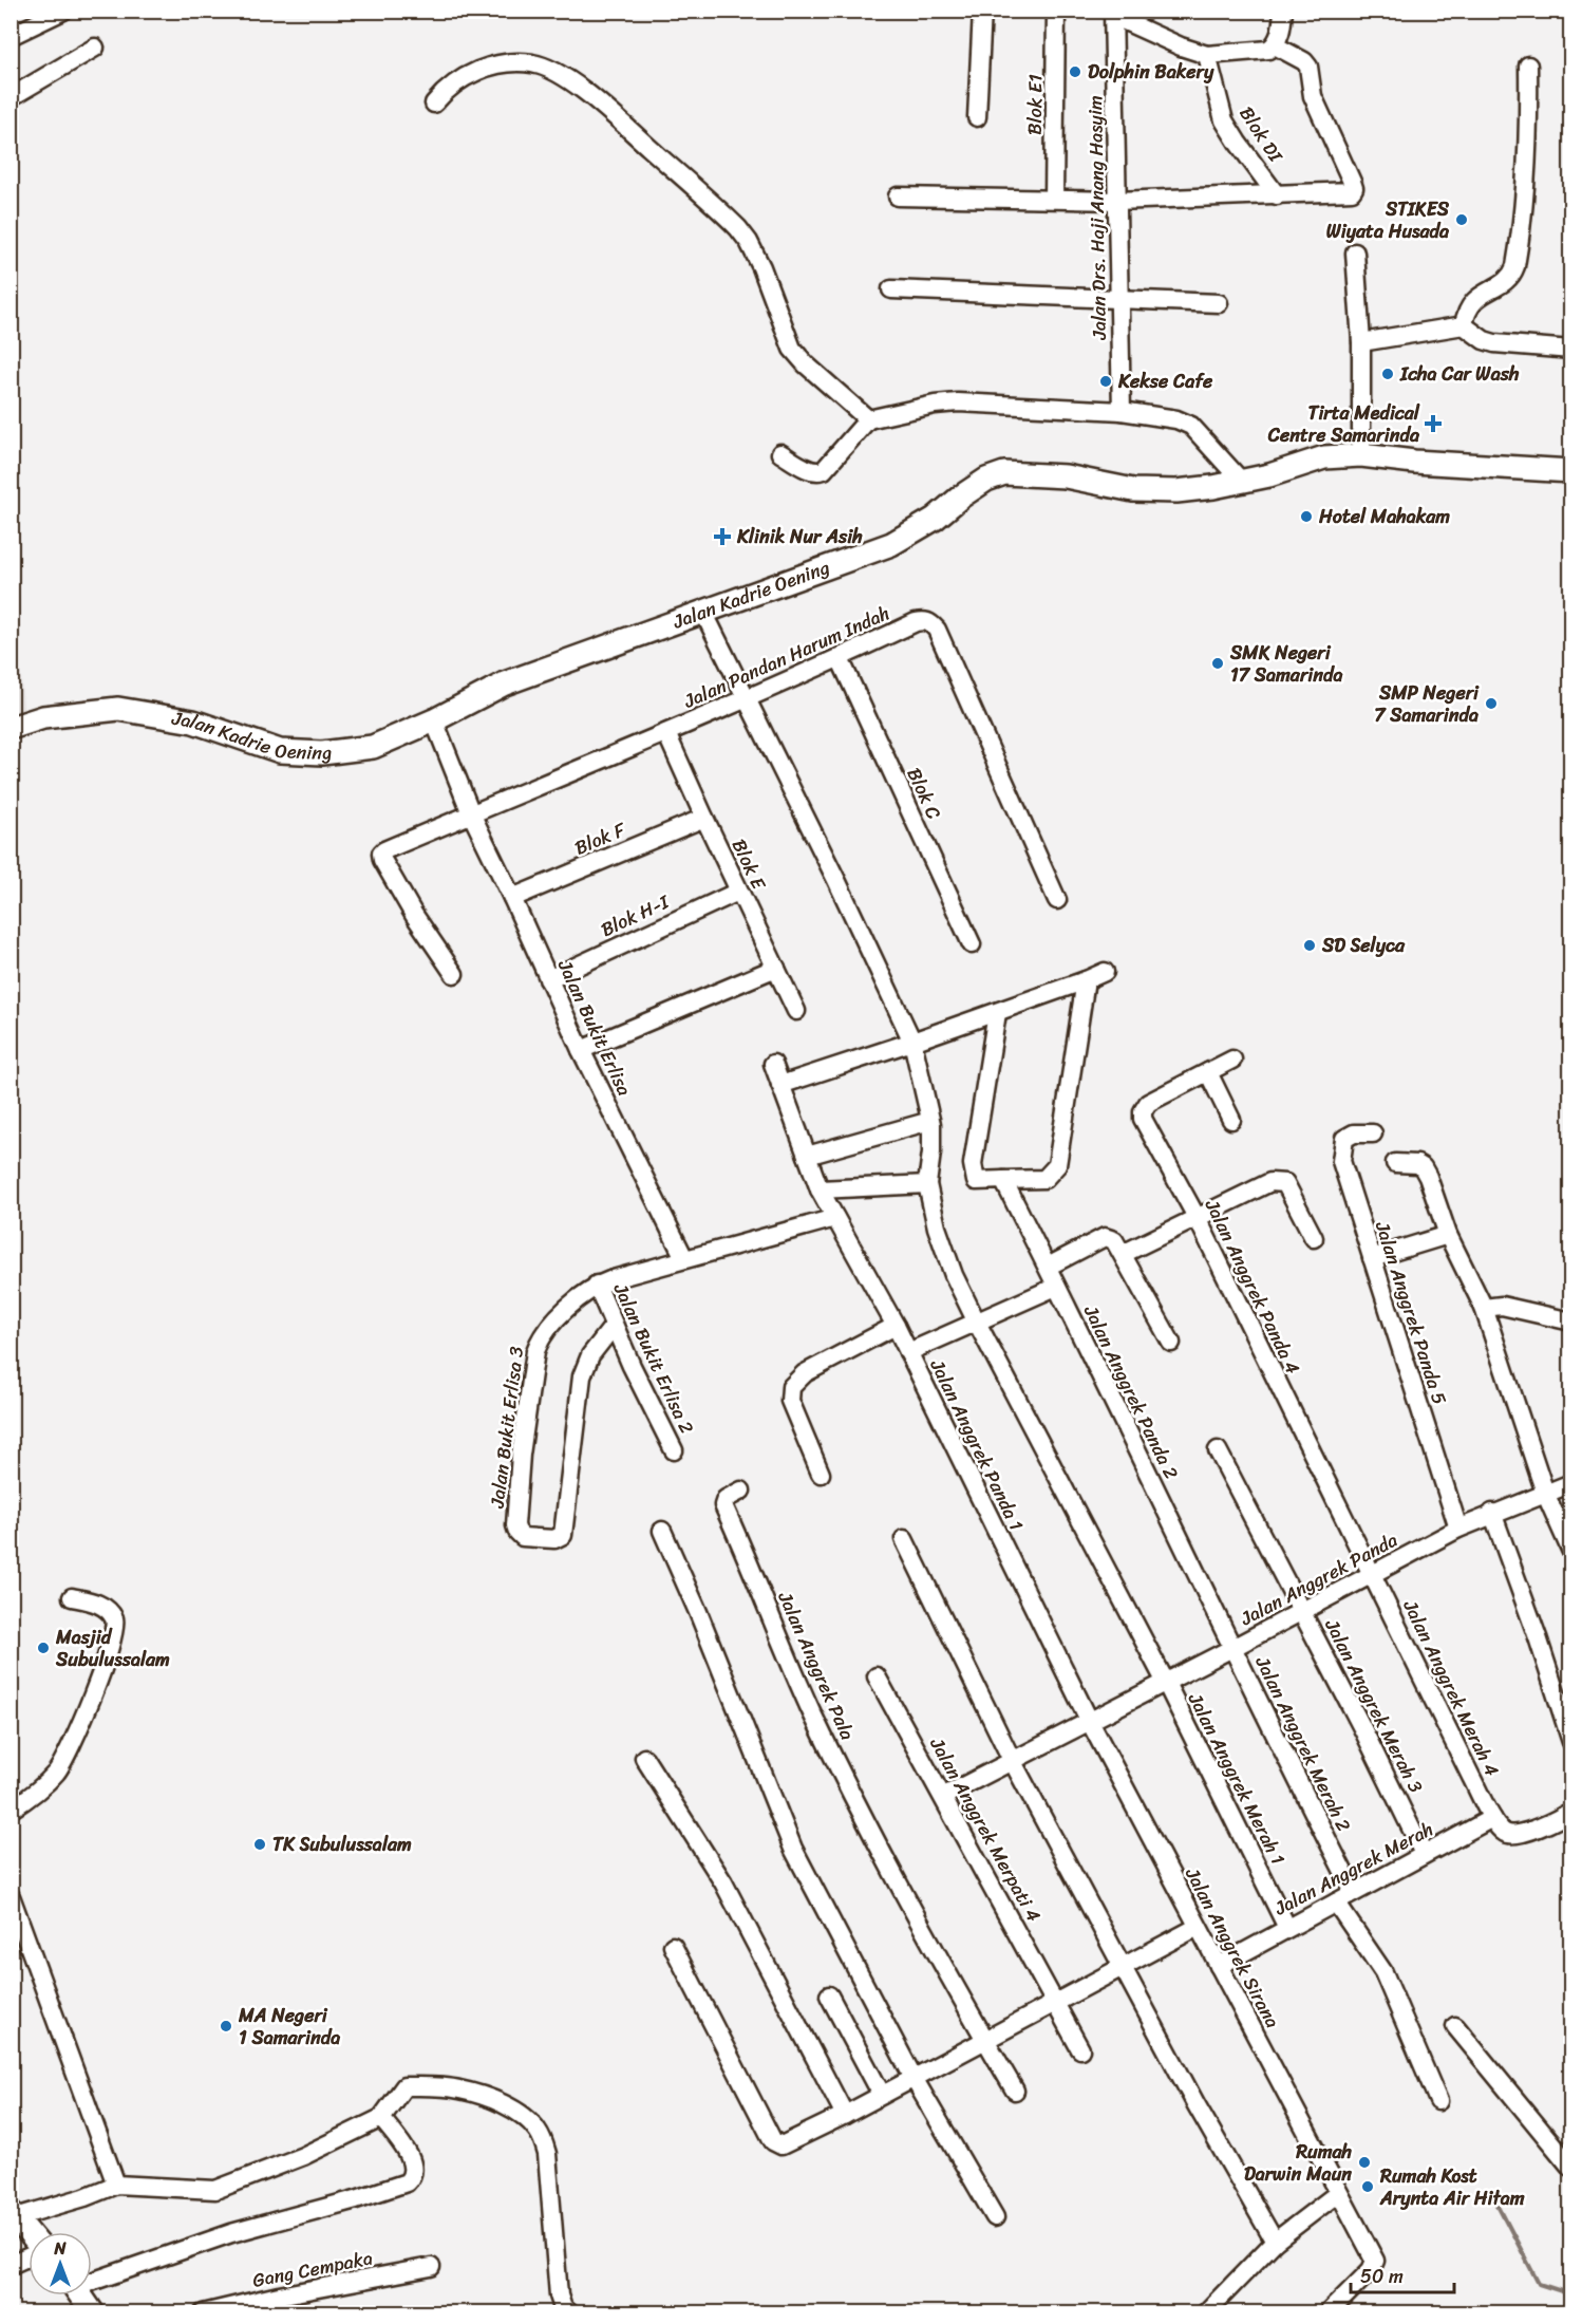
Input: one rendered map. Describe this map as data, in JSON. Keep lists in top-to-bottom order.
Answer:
{
  "streets": {
    "main road": ["Jalan Kadrie Oening"],
    "street": [
      "Blok E1",
      "Blok DI",
      "Jalan Drs. Haji Anang Hasyim",
      "Jalan Pandan Harum Indah",
      "Blok C",
      "Blok F",
      "Blok E",
      "Blok H-I",
      "Jalan Bukit Erlisa",
      "Jalan Anggrek Panda 4",
      "Jalan Anggrek Panda 5",
      "Jalan Bukit Erlisa 2",
      "Jalan Anggrek Panda 2",
      "Jalan Bukit Erlisa 3",
      "Jalan Anggrek Panda 1",
      "Jalan Anggrek Panda",
      "Jalan Anggrek Pala",
      "Jalan Anggrek Merah 4",
      "Jalan Anggrek Merah 3",
      "Jalan Anggrek Merah 2",
      "Jalan Anggrek Merah 1",
      "Jalan Anggrek Merpati 4",
      "Jalan Anggrek Merah",
      "Jalan Anggrek Sirana",
      "Gang Cempaka"
    ]
  },
  "crossings": [
    ["Jalan Pandan Harum Indah", "Blok C"],
    ["Jalan Pandan Harum Indah", "Blok E"],
    ["Jalan Pandan Harum Indah", "Jalan Bukit Erlisa"],
    ["Blok F", "Blok E"],
    ["Blok F", "Jalan Bukit Erlisa"],
    ["Blok E", "Blok H-I"],
    ["Blok H-I", "Jalan Bukit Erlisa"],
    ["Jalan Bukit Erlisa", "Jalan Bukit Erlisa 3"],
    ["Jalan Anggrek Panda 4", "Jalan Anggrek Panda"],
    ["Jalan Anggrek Panda 4", "Jalan Anggrek Merah 4"],
    ["Jalan Anggrek Panda 5", "Jalan Anggrek Panda"],
    ["Jalan Bukit Erlisa 2", "Jalan Bukit Erlisa 3"],
    ["Jalan Anggrek Panda 2", "Jalan Anggrek Panda"],
    ["Jalan Anggrek Panda 2", "Jalan Anggrek Merah 2"],
    ["Jalan Bukit Erlisa 3", "Jalan Anggrek Panda 1"],
    ["Jalan Anggrek Panda 1", "Jalan Anggrek Panda"],
    ["Jalan Anggrek Panda 1", "Jalan Anggrek Sirana"],
    ["Jalan Anggrek Panda", "Jalan Anggrek Merah 4"],
    ["Jalan Anggrek Panda", "Jalan Anggrek Merah 3"],
    ["Jalan Anggrek Panda", "Jalan Anggrek Merah 2"],
    ["Jalan Anggrek Panda", "Jalan Anggrek Merah 1"],
    ["Jalan Anggrek Panda", "Jalan Anggrek Merpati 4"],
    ["Jalan Anggrek Panda", "Jalan Anggrek Sirana"],
    ["Jalan Anggrek Merah 4", "Jalan Anggrek Merah"],
    ["Jalan Anggrek Merah 3", "Jalan Anggrek Merah"],
    ["Jalan Anggrek Merah 2", "Jalan Anggrek Merah"],
    ["Jalan Anggrek Merah 1", "Jalan Anggrek Merah"],
    ["Jalan Anggrek Merah", "Jalan Anggrek Sirana"]
  ],
  "places": {
    "other": [
      "Dolphin Bakery",
      "STIKES Wiyata Husada",
      "Icha Car Wash",
      "Kekse Cafe",
      "Hotel Mahakam",
      "SMK Negeri 17 Samarinda",
      "SMP Negeri 7 Samarinda",
      "SD Selyca",
      "Masjid Subulussalam",
      "TK Subulussalam",
      "MA Negeri 1 Samarinda",
      "Rumah Darwin Maun",
      "Rumah Kost Arynta Air Hitam"
    ],
    "health": ["Tirta Medical Centre Samarinda", "Klinik Nur Asih"]
  },
  "scale_bar": "50 m",
  "north": "top"
}
